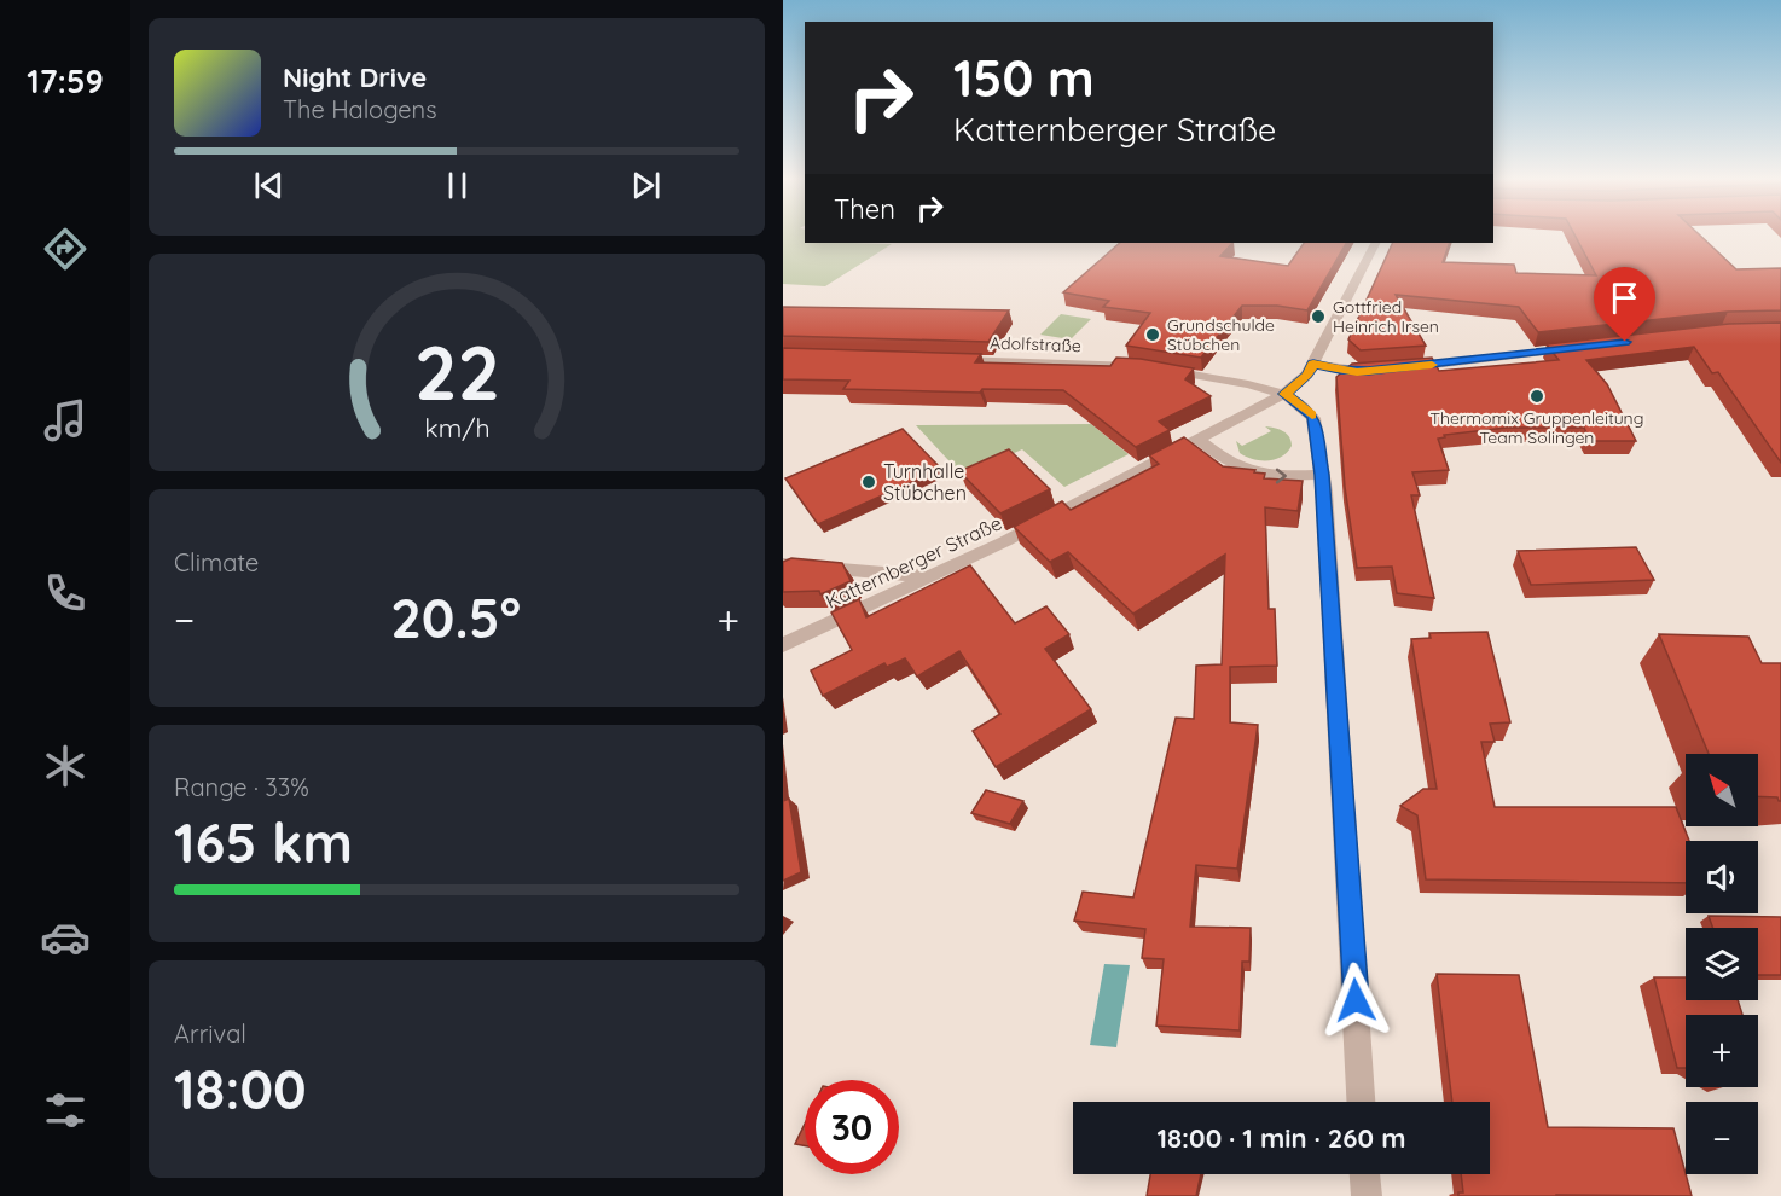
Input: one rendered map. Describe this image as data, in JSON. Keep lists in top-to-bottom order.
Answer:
{
  "streets": {
    "street": ["Adolfstraße", "Katternberger Straße"]
  },
  "crossings": [
    ["Adolfstraße", "Katternberger Straße"]
  ],
  "places": [
    "Gottfried Heinrich Irsen",
    "Grundschulde Stübchen",
    "Thermomix Gruppenleitung Team Solingen",
    "Turnhalle Stübchen"
  ],
  "north": "top left",
  "page": {
    "tabs": "17:59",
    "turn": ["150 m", "Katternberger Straße"],
    "song": ["Night Drive", "The Halogens"],
    "then": "Then",
    "tile": [
      "Climate",
      ["Range · 33%", "165 km"],
      ["Arrival", "18:00"]
    ],
    "heat": ["−", "20.5°", "+"],
    "map_buttons": ["+", "−"],
    "limit": "30",
    "trip": "18:00 · 1 min · 260 m",
    "gauge": ["22", "km/h"]
  }
}
